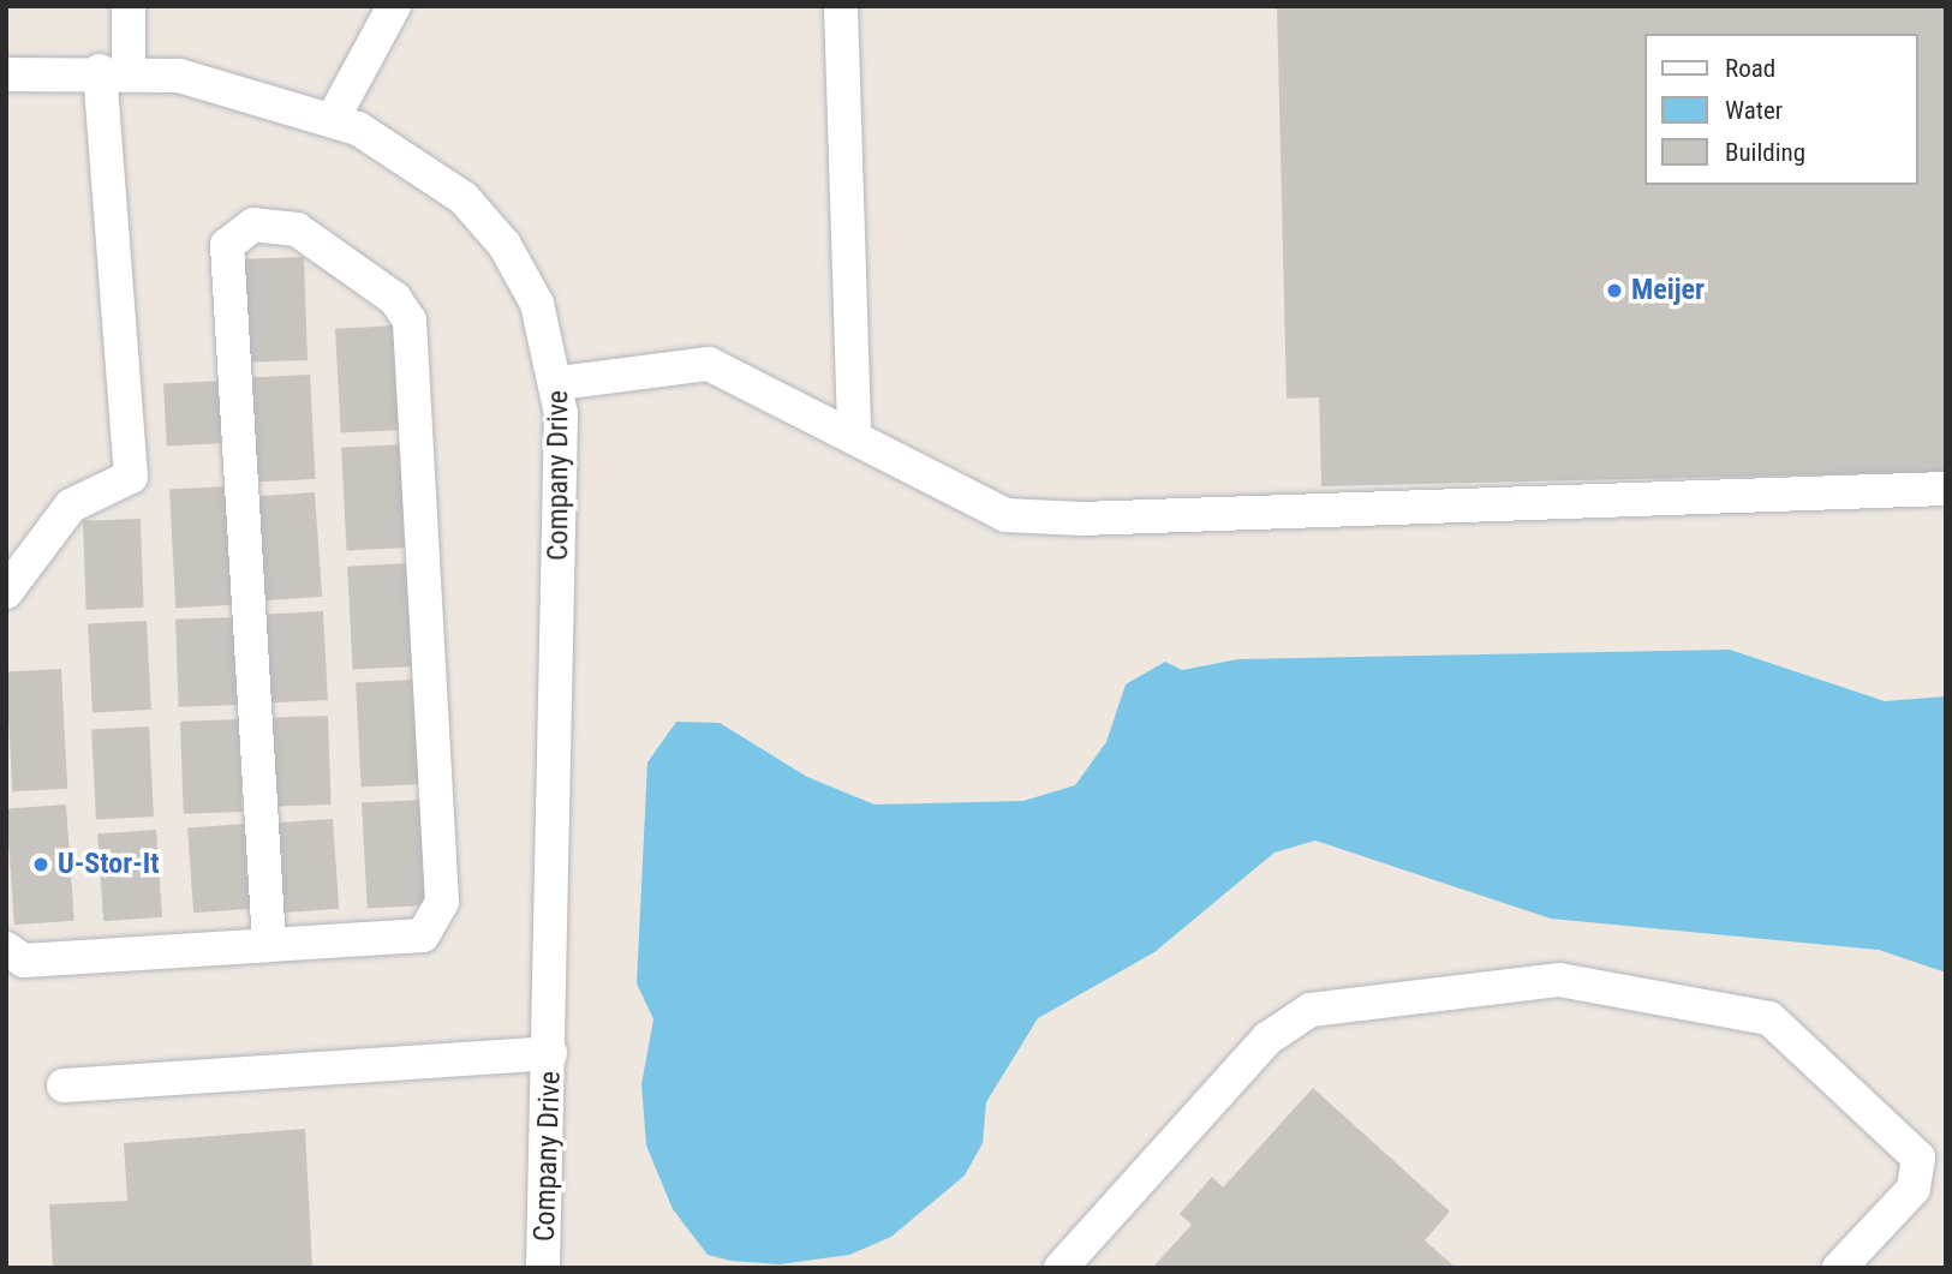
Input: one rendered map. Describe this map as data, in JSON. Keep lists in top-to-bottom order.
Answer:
{
  "streets": {
    "street": ["Company Drive"]
  },
  "places": ["Meijer", "U-Stor-It"],
  "legend": ["Road", "Water", "Building"]
}
